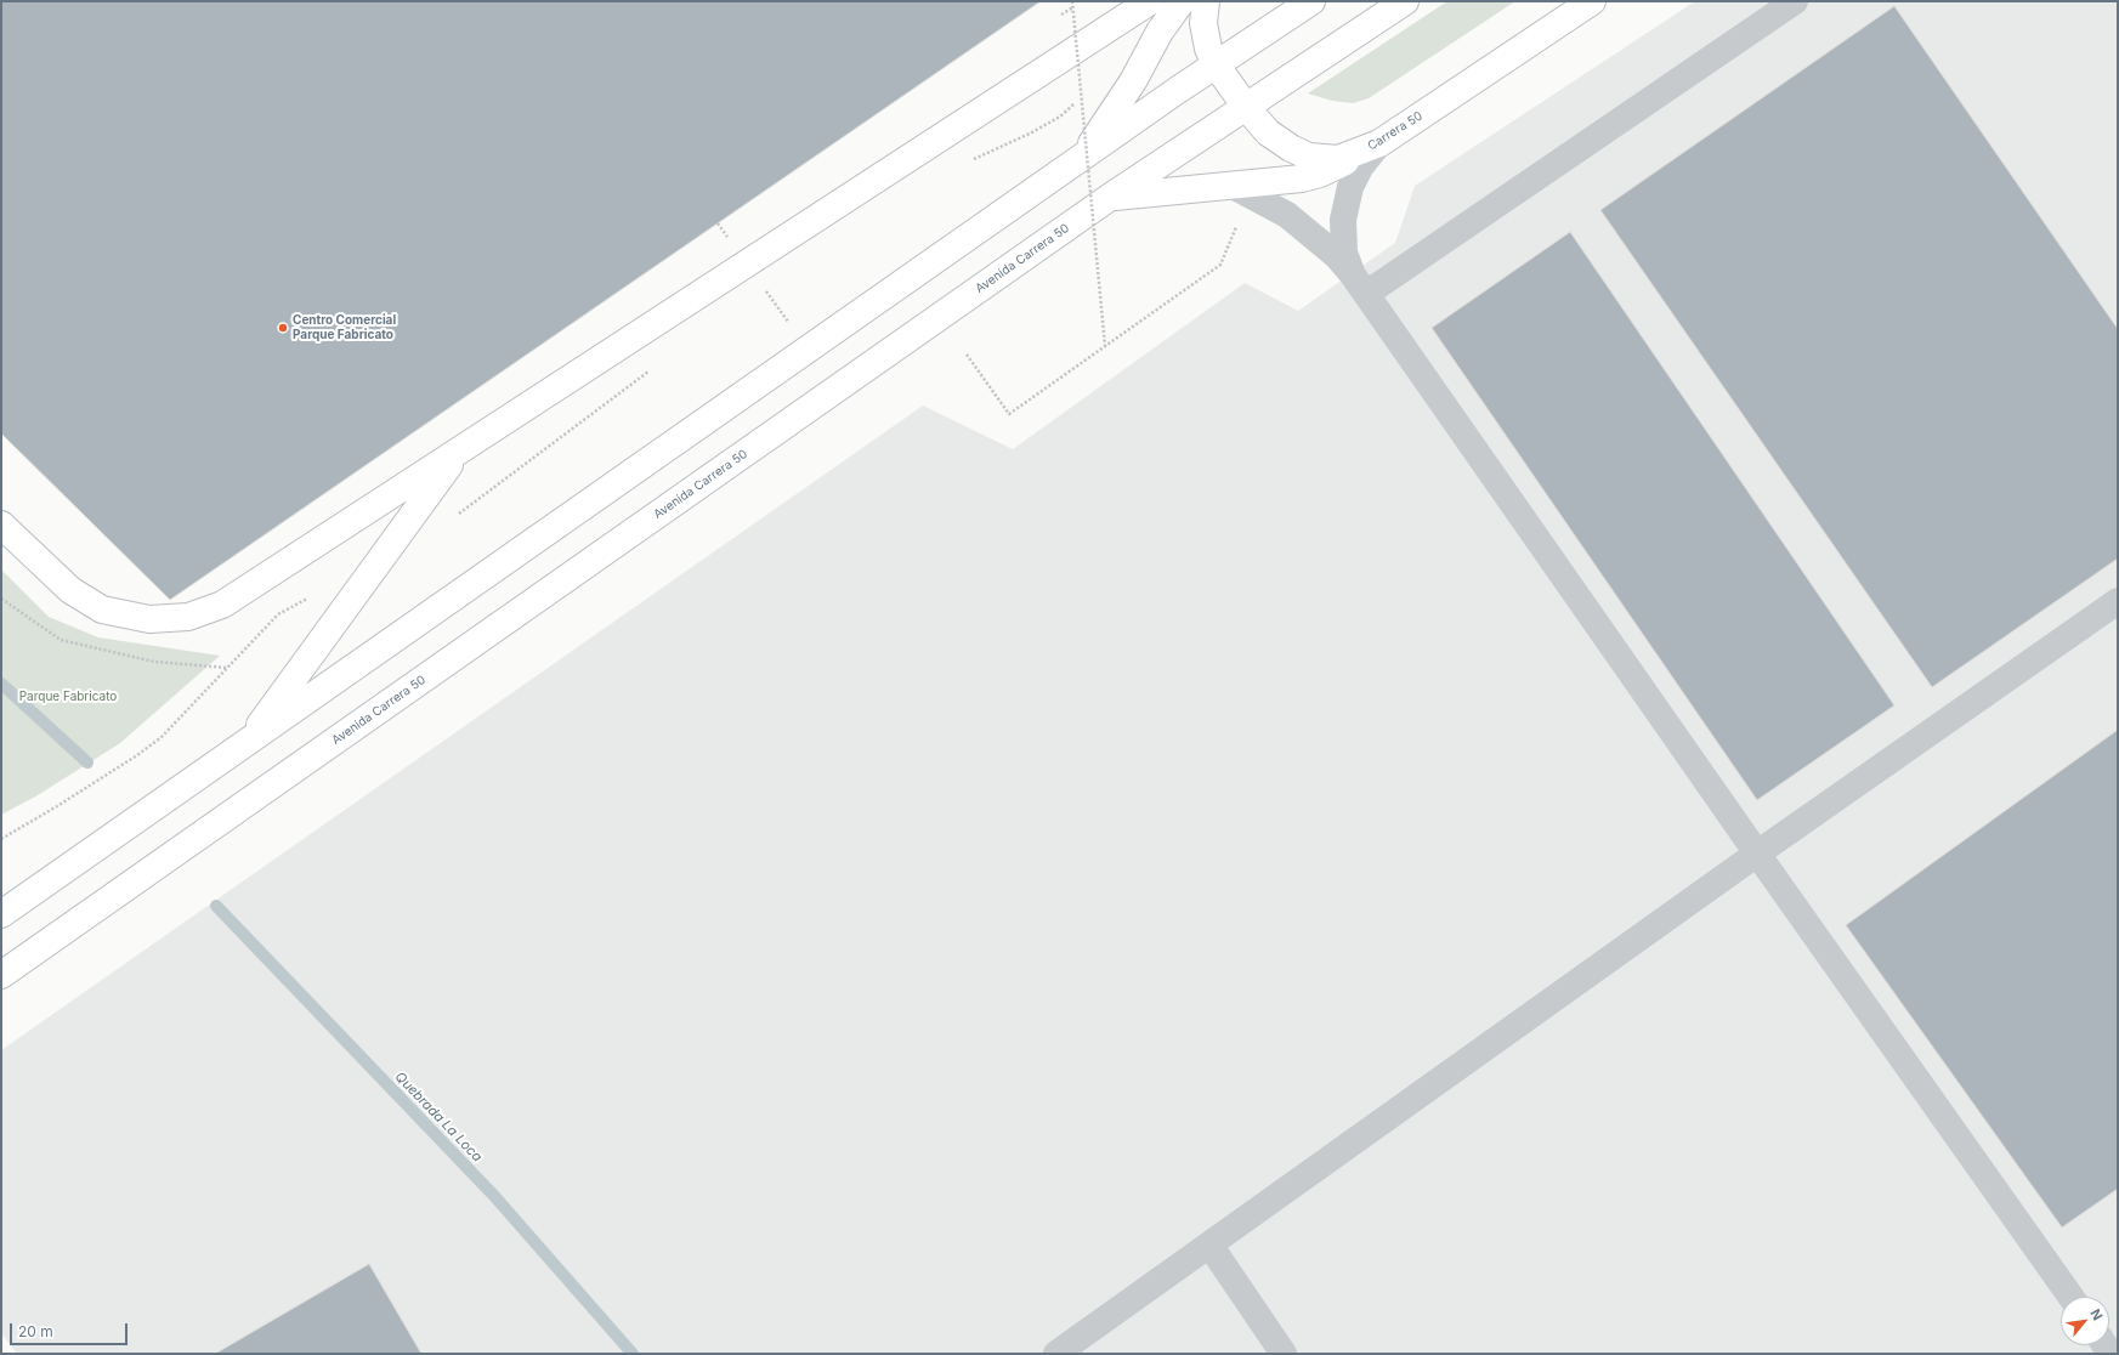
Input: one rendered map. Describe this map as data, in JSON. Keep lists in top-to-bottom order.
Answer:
{
  "streets": {
    "main road": ["Carrera 50", "Avenida Carrera 50"]
  },
  "crossings": [
    ["Carrera 50", "Avenida Carrera 50"]
  ],
  "water": ["Quebrada La Loca"],
  "parks": ["Parque Fabricato"],
  "places": ["Centro Comercial Parque Fabricato"],
  "scale_bar": "20 m",
  "north": "top right"
}
